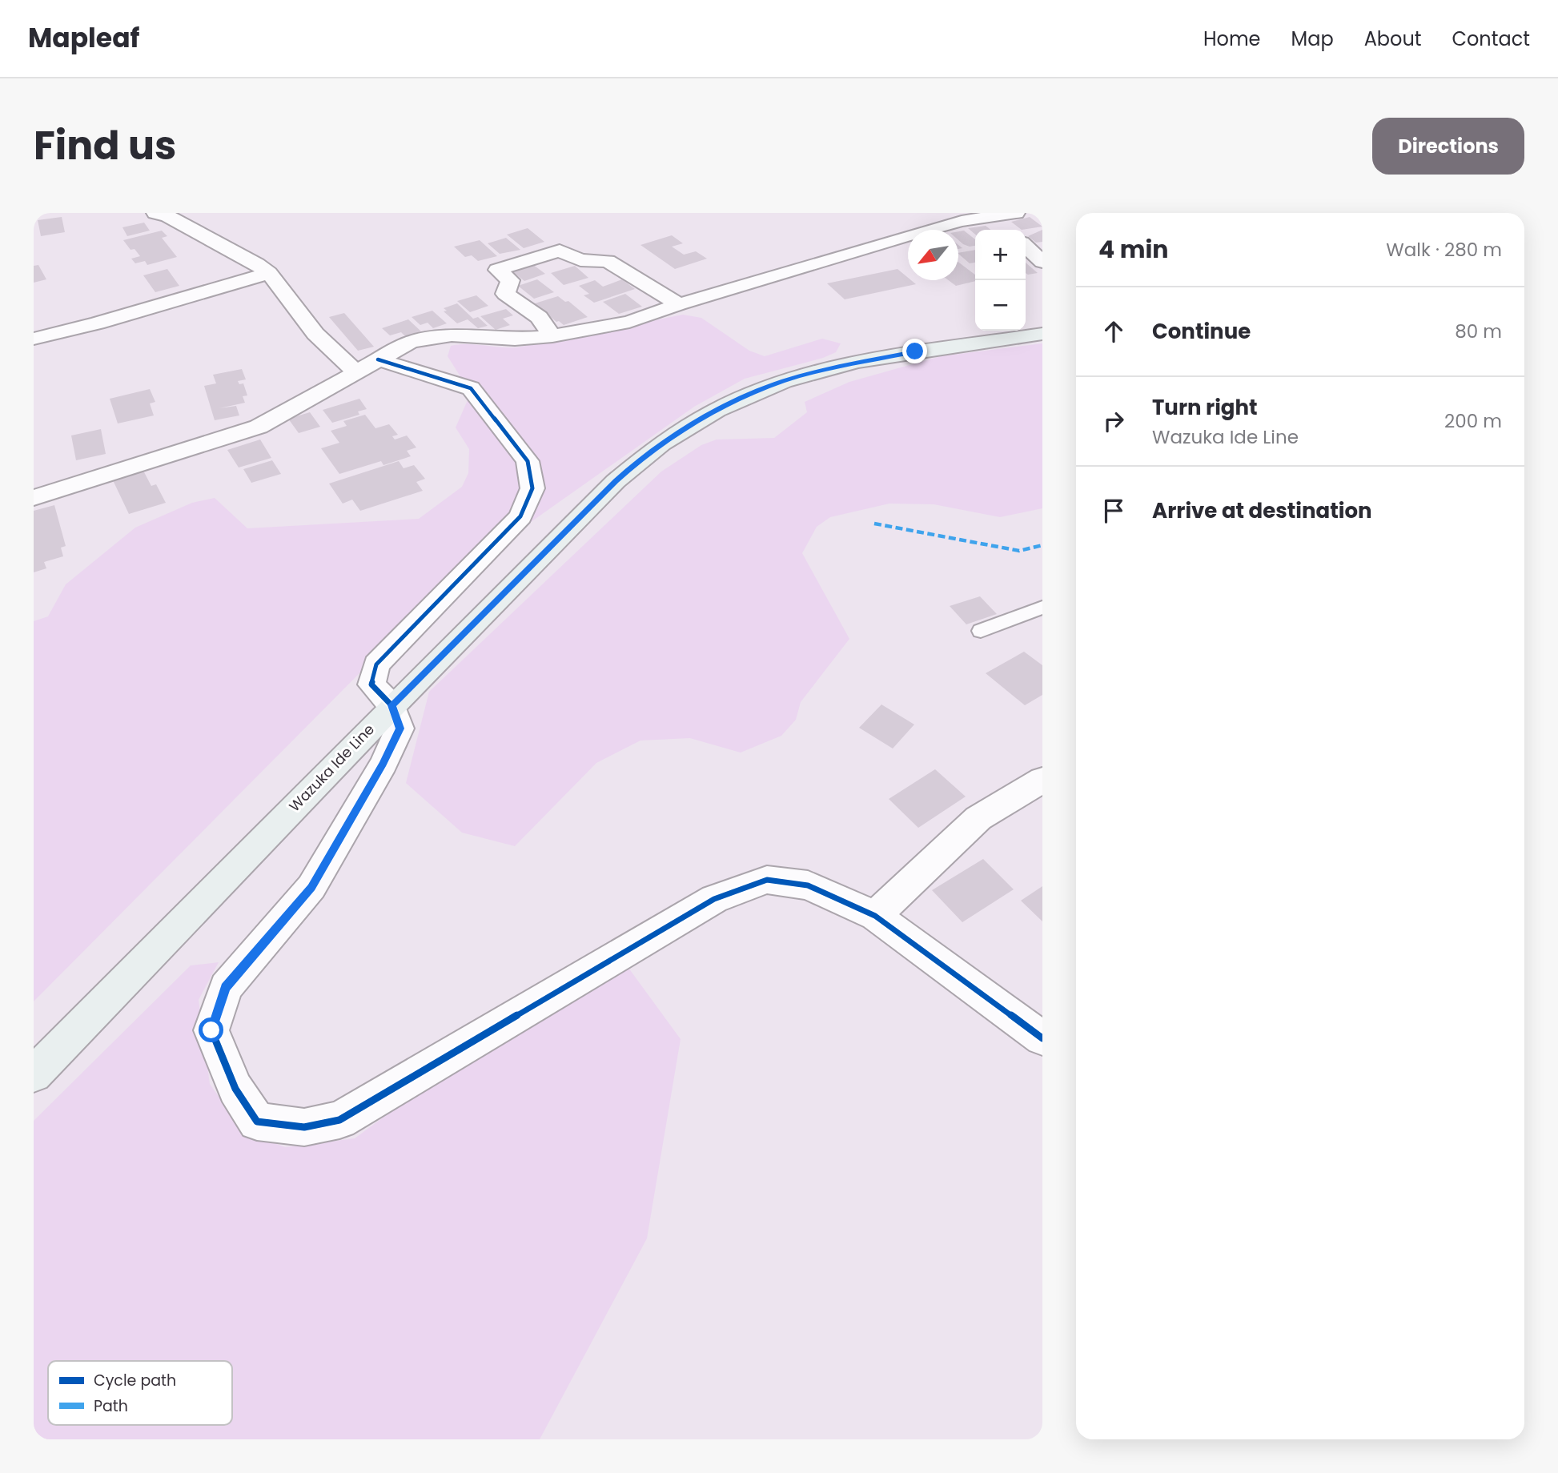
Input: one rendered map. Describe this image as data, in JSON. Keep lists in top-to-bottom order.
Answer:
{
  "streets": {
    "main road": ["Wazuka Ide Line"]
  },
  "legend": ["Cycle path", "Path"],
  "north": "bottom left",
  "page": {
    "header": "Mapleaf",
    "nav": [
      "Home",
      "Map",
      "About",
      "Contact"
    ],
    "title": "Find us",
    "buttons": "Directions",
    "heading": ["4 min", "Walk · 280 m"],
    "map_buttons": ["+", "−"],
    "list": [
      ["Continue", "80 m"],
      ["Turn right", "Wazuka Ide Line", "200 m"],
      "Arrive at destination"
    ]
  }
}
